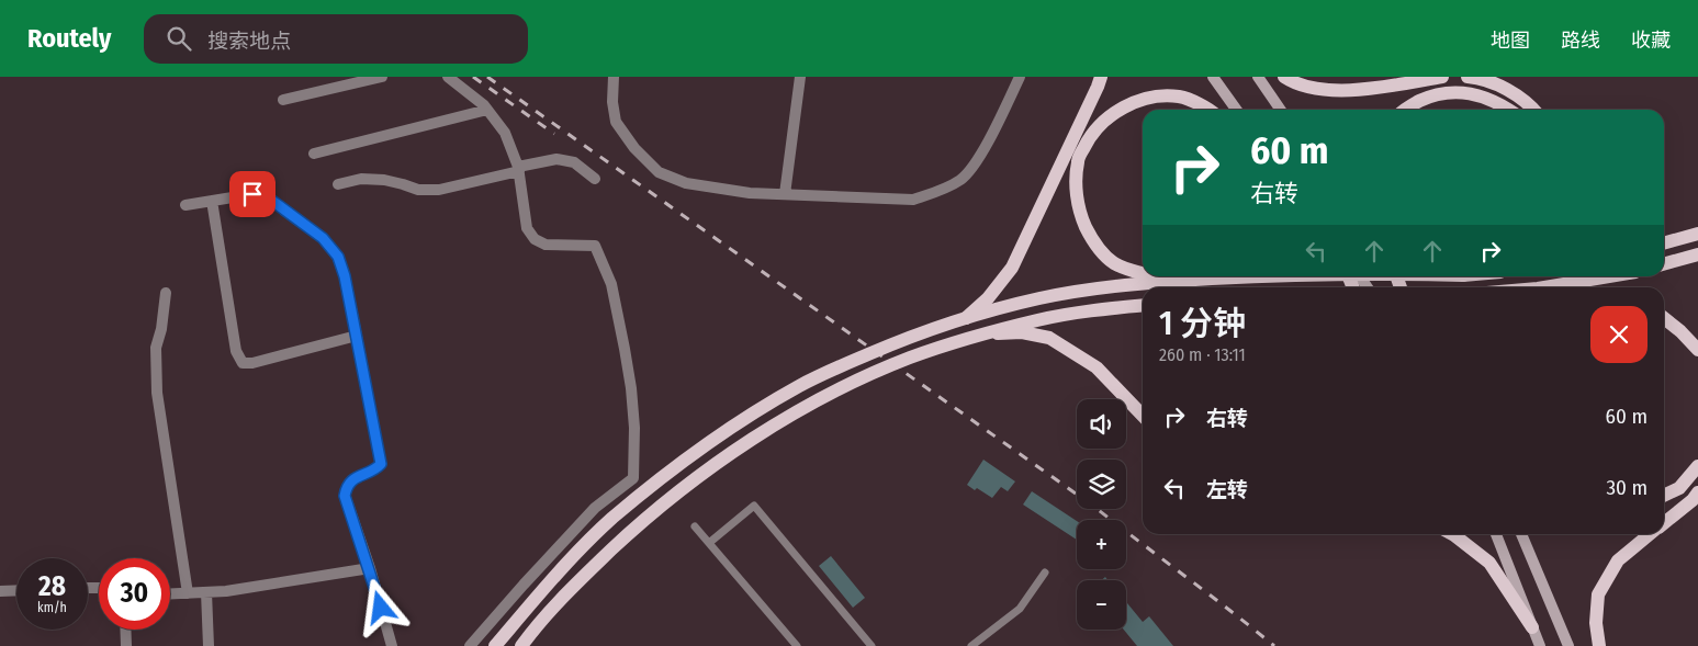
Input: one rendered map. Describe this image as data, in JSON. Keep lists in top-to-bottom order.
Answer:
{
  "page": {
    "header": "Routely",
    "search": "搜索地点",
    "nav": ["地图", "路线", "收藏"],
    "turn": ["60 m", "右转"],
    "heading": ["1 分钟", "260 m · 13:11"],
    "list": [
      {
        "name": "右转",
        "value": "60 m"
      },
      {
        "name": "左转",
        "value": "30 m"
      }
    ],
    "map_buttons": ["+", "−"],
    "speed": "28 km/h",
    "limit": "30"
  }
}
